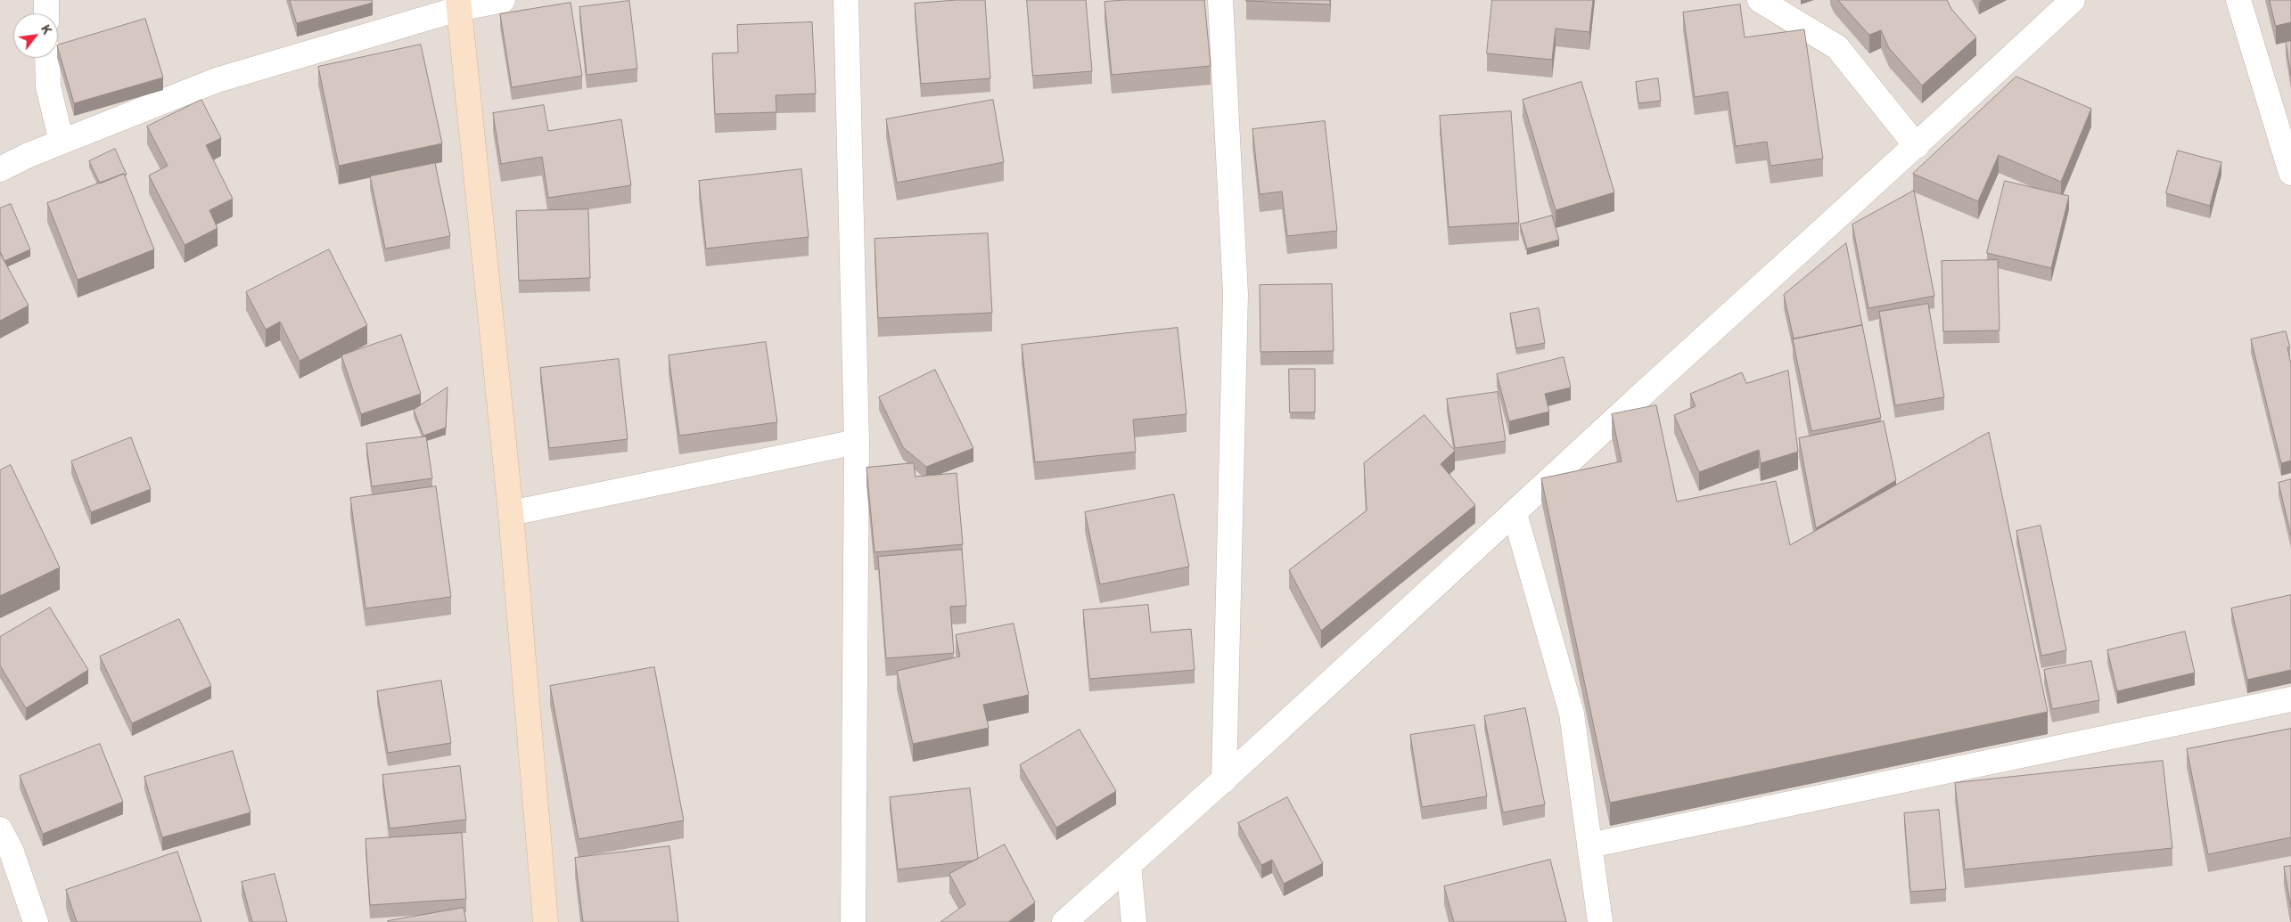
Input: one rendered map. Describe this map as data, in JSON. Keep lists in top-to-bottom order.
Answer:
{
  "north": "top right"
}
